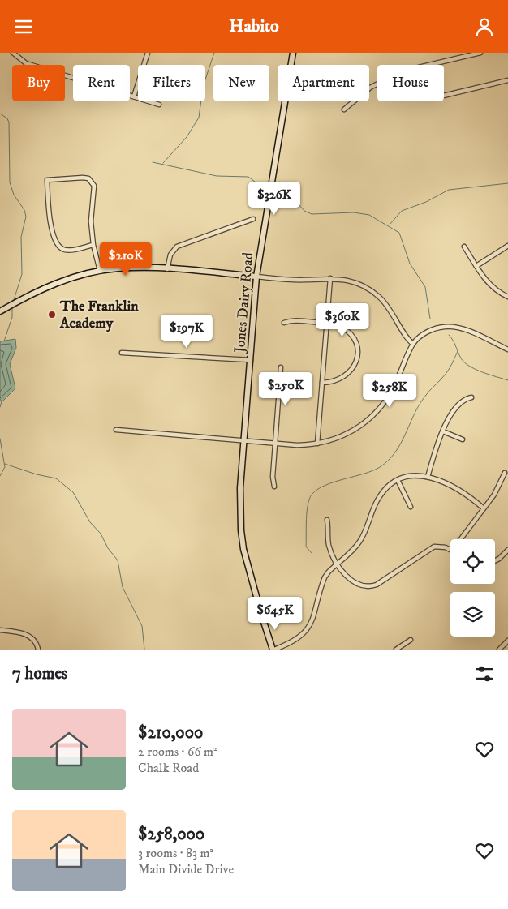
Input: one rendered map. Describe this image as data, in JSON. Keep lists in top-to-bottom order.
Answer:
{
  "streets": {
    "street": ["Jones Dairy Road"]
  },
  "places": ["The Franklin Academy"],
  "page": {
    "header": "Habito",
    "chip": [
      "Buy",
      "Rent",
      "Filters",
      "New",
      "Apartment",
      "House"
    ],
    "price": [
      "$326K",
      "$210K",
      "$360K",
      "$197K",
      "$250K",
      "$258K",
      "$645K"
    ],
    "heading": "7 homes",
    "list": [
      {
        "name": "$210,000",
        "note": "2 rooms · 66 m² · Chalk Road"
      },
      {
        "name": "$258,000",
        "note": "3 rooms · 83 m² · Main Divide Drive"
      }
    ]
  }
}
